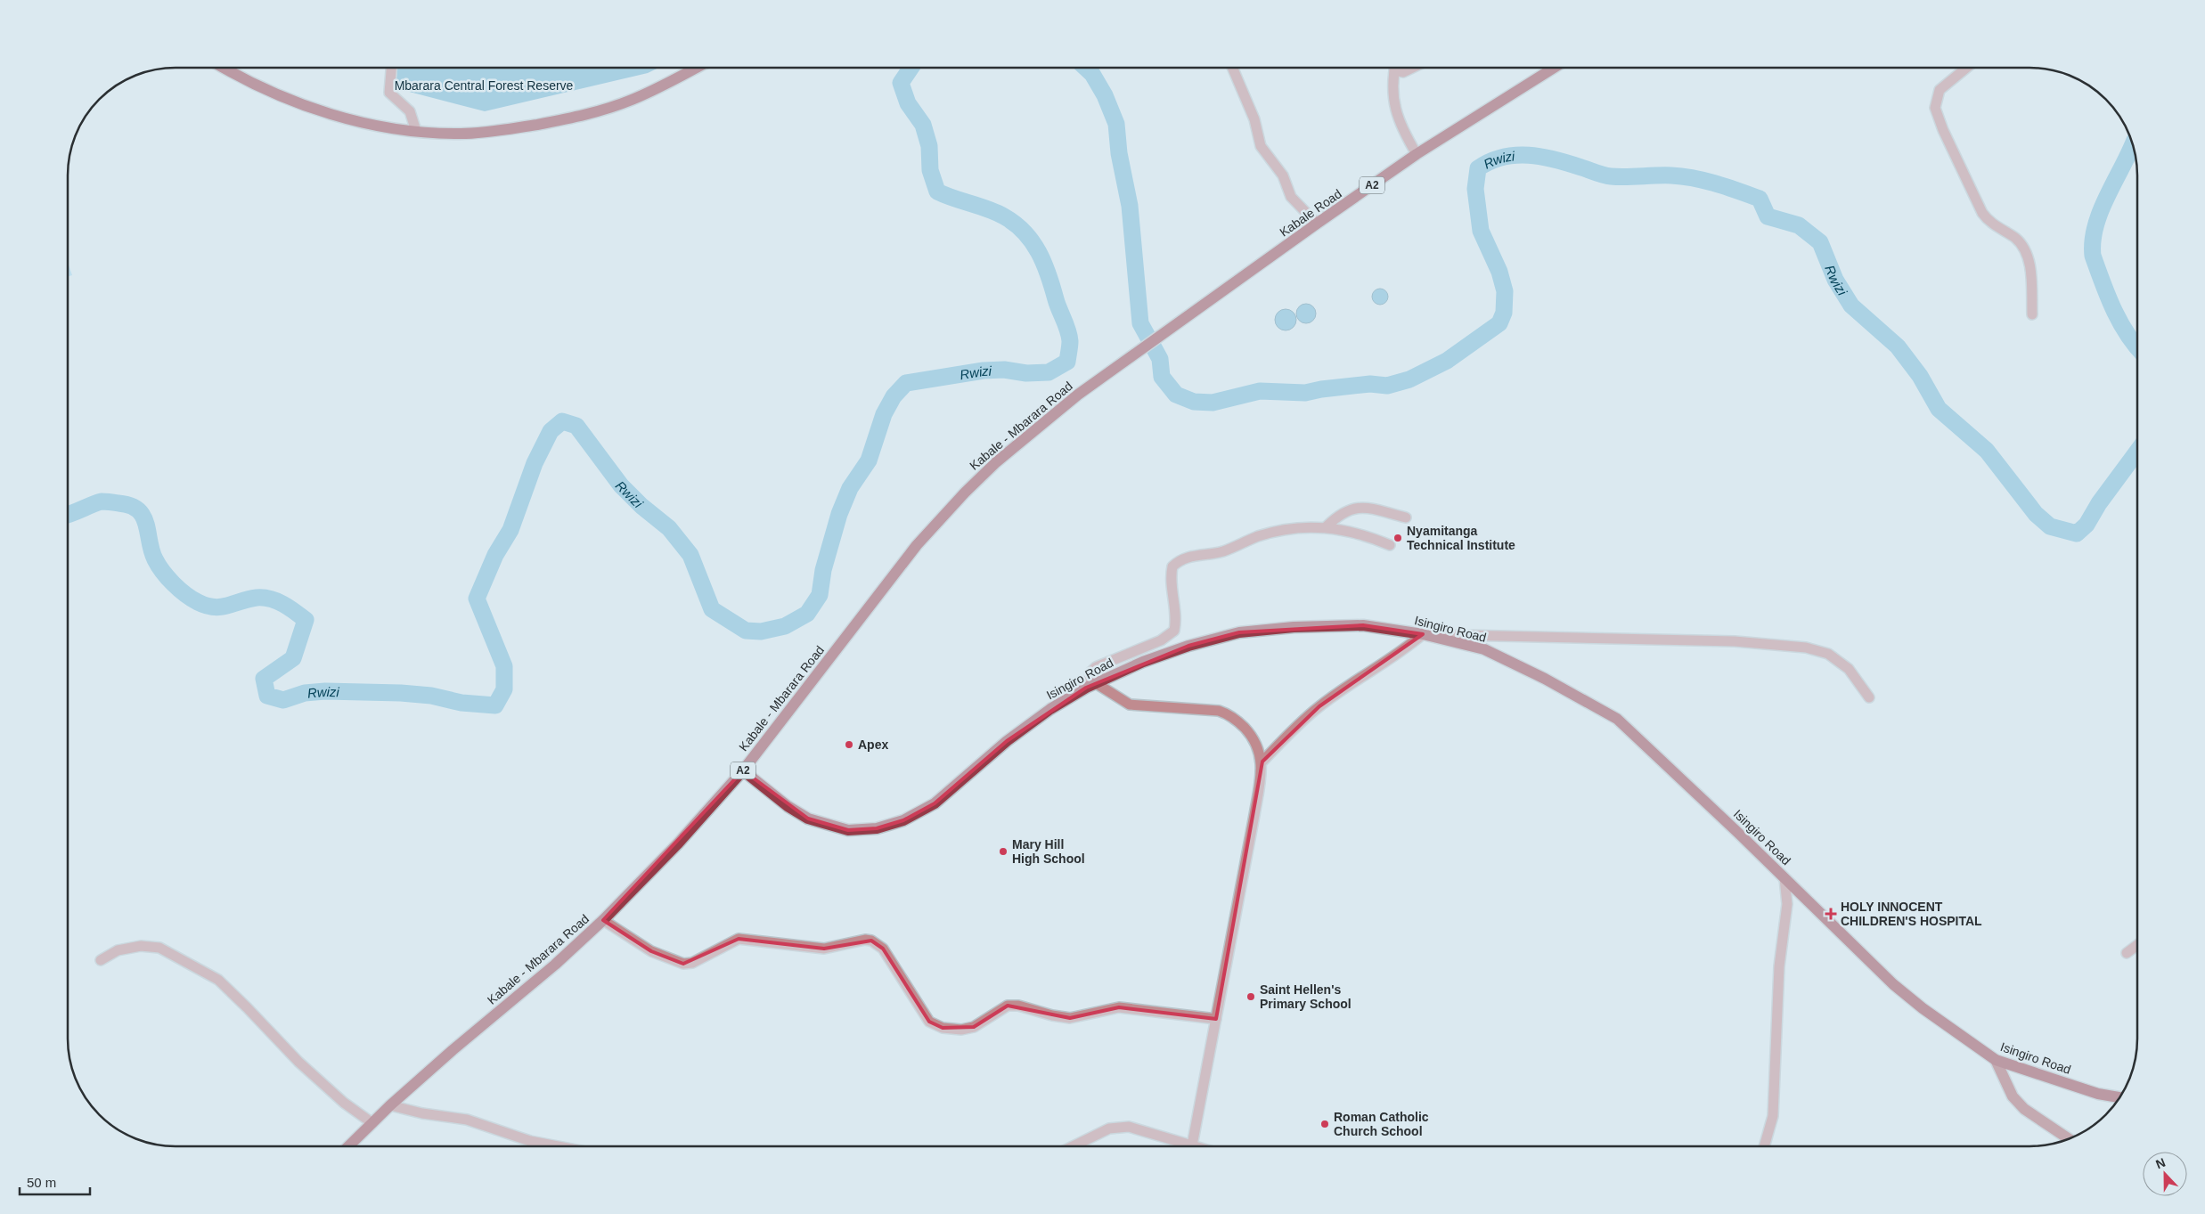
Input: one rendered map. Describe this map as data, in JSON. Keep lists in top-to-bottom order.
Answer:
{
  "streets": {
    "main road": [
      "A2",
      "Kabale Road",
      "Kabale - Mbarara Road",
      "Isingiro Road"
    ]
  },
  "crossings": [
    ["Kabale Road", "Kabale - Mbarara Road"],
    ["Kabale - Mbarara Road", "Isingiro Road"]
  ],
  "water": ["Rwizi"],
  "parks": ["Mbarara Central Forest Reserve"],
  "places": {
    "other": [
      "Nyamitanga Technical Institute",
      "Apex",
      "Mary Hill High School",
      "Saint Hellen's Primary School",
      "Roman Catholic Church School"
    ],
    "health": ["HOLY INNOCENT CHILDREN'S HOSPITAL"]
  },
  "scale_bar": "50 m",
  "north": "top"
}
